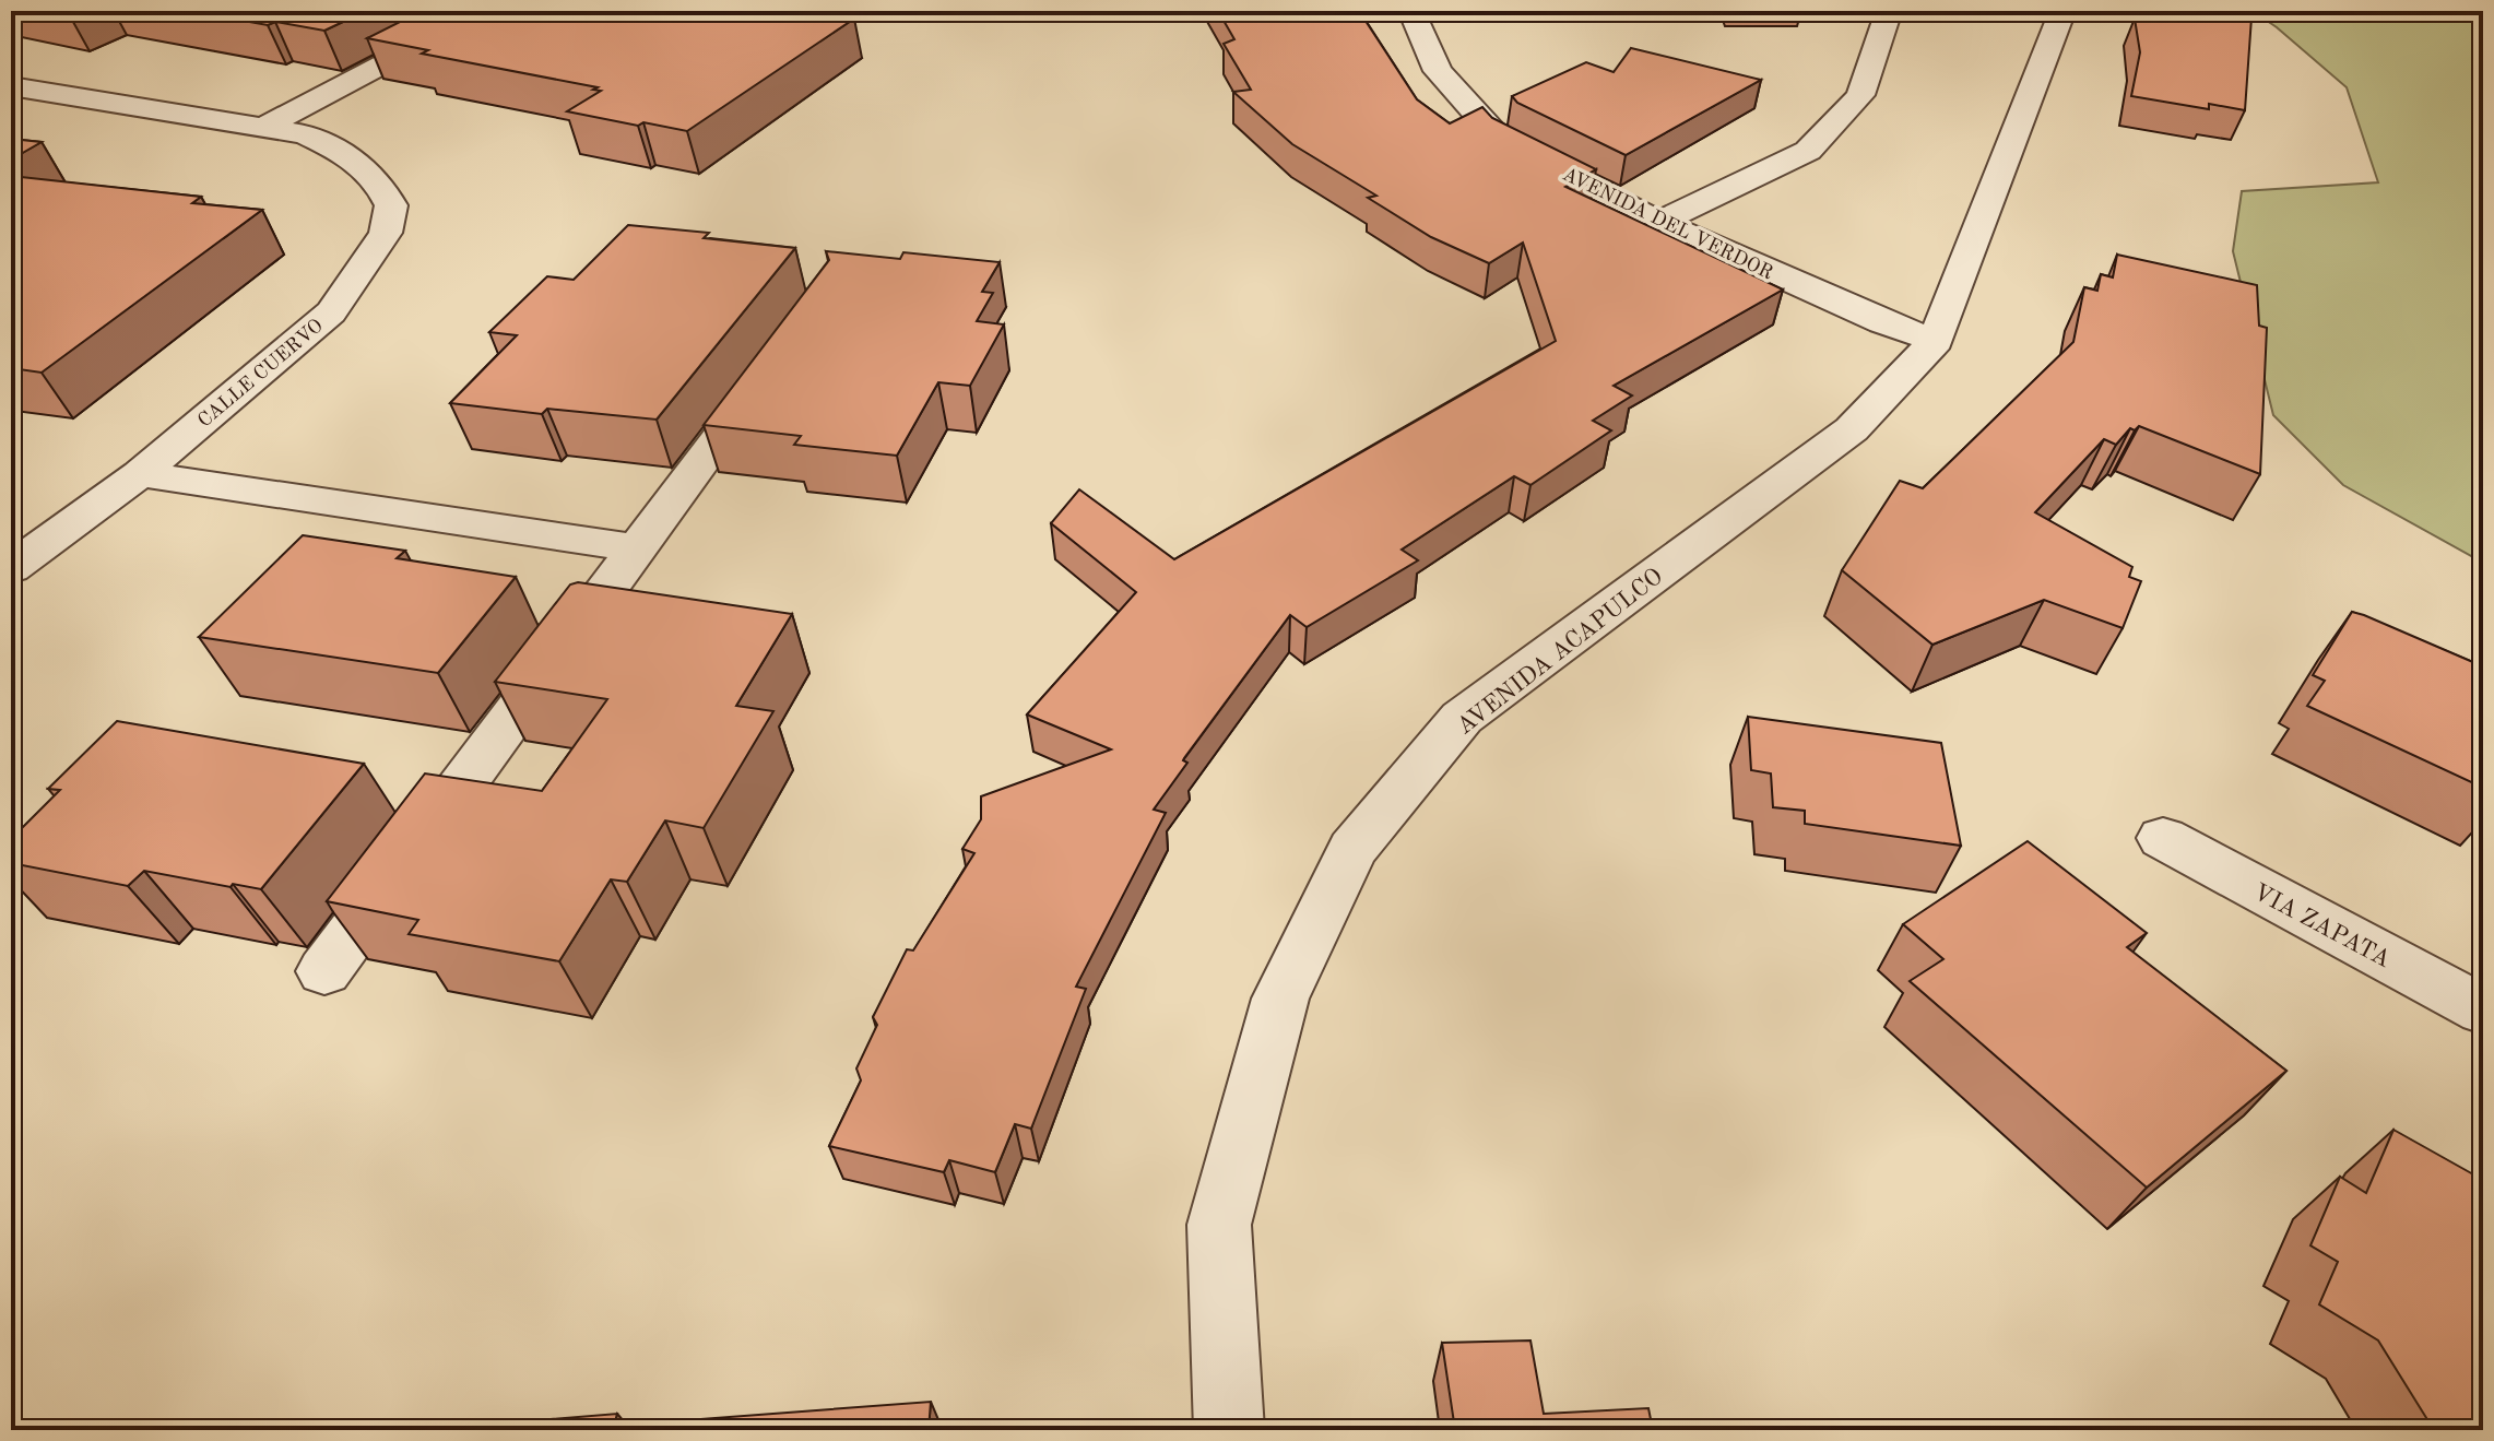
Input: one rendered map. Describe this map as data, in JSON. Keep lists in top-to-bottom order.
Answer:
{
  "streets": {
    "street": [
      "AVENIDA DEL VERDOR",
      "CALLE CUERVO",
      "AVENIDA ACAPULCO",
      "VIA ZAPATA"
    ]
  },
  "crossings": [
    ["AVENIDA DEL VERDOR", "AVENIDA ACAPULCO"]
  ]
}
